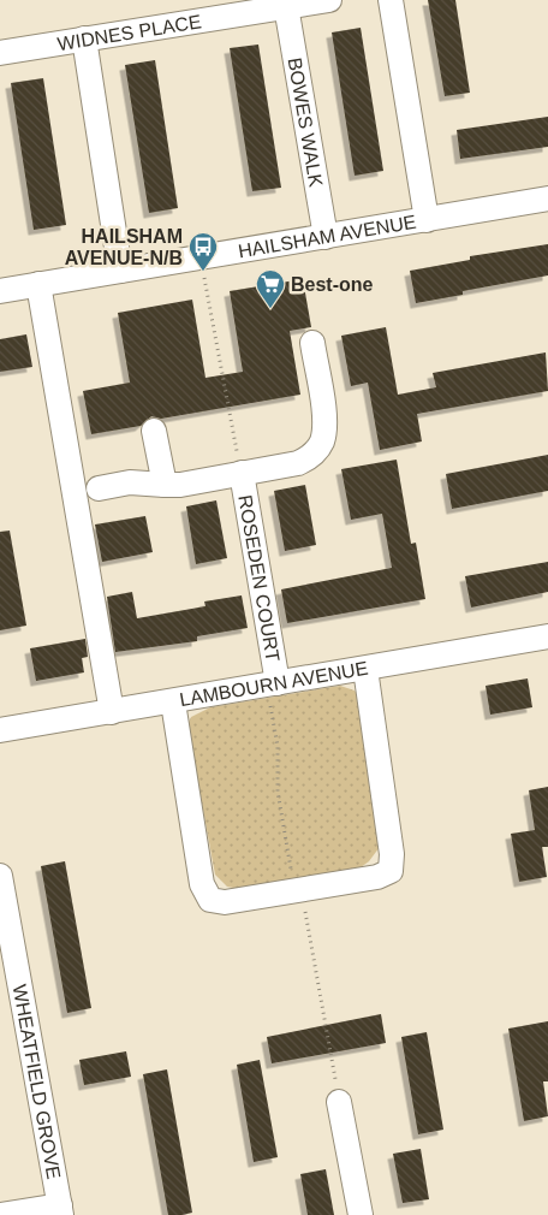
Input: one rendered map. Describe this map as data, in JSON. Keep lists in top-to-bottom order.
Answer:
{
  "streets": {
    "street": [
      "WIDNES PLACE",
      "BOWES WALK",
      "HAILSHAM AVENUE",
      "ROSEDEN COURT",
      "LAMBOURN AVENUE",
      "WHEATFIELD GROVE"
    ]
  },
  "crossings": [
    ["WIDNES PLACE", "BOWES WALK"],
    ["BOWES WALK", "HAILSHAM AVENUE"],
    ["ROSEDEN COURT", "LAMBOURN AVENUE"]
  ],
  "places": {
    "bus stop": ["HAILSHAM AVENUE-N/B"],
    "supermarket": ["Best-one"]
  }
}
